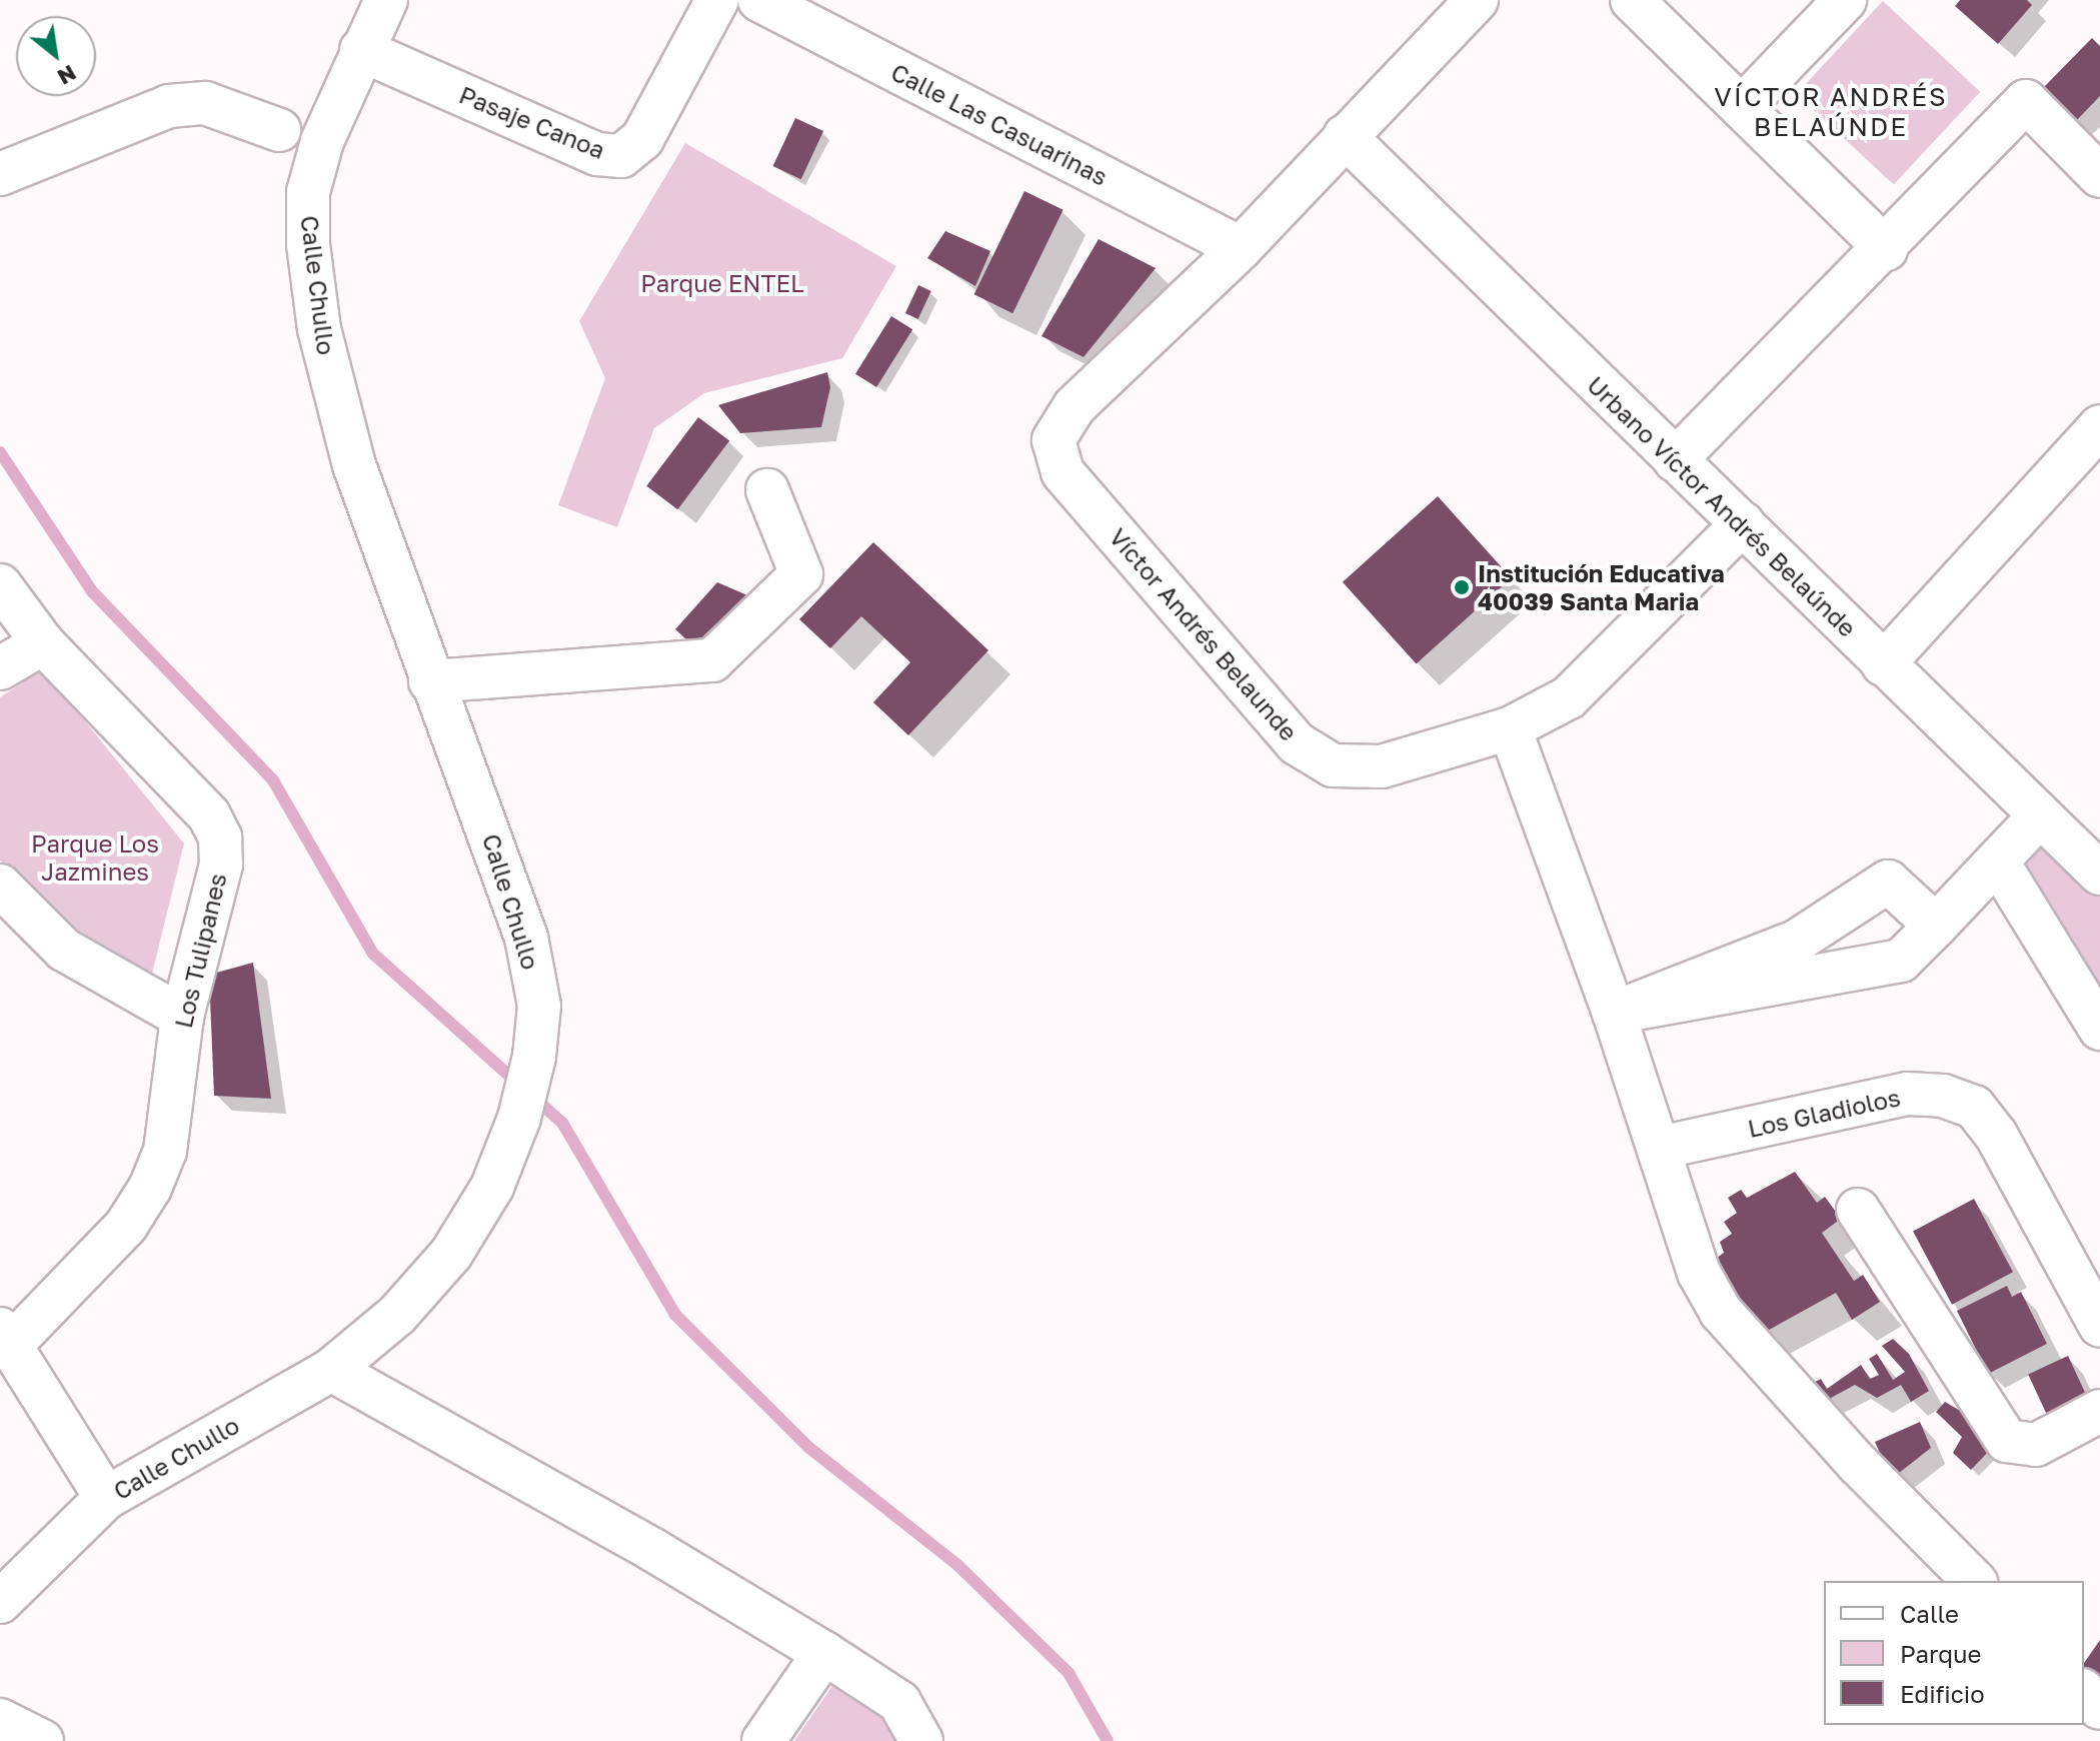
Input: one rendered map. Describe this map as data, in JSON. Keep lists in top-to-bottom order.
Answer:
{
  "streets": {
    "street": [
      "Pasaje Canoa",
      "Calle Las Casuarinas",
      "Calle Chullo",
      "Urbano Víctor Andrés Belaúnde",
      "Víctor Andrés Belaunde",
      "Los Tulipanes",
      "Los Gladiolos"
    ]
  },
  "crossings": [
    ["Pasaje Canoa", "Calle Chullo"],
    ["Calle Las Casuarinas", "Víctor Andrés Belaunde"],
    ["Urbano Víctor Andrés Belaúnde", "Víctor Andrés Belaunde"]
  ],
  "districts": ["VÍCTOR ANDRÉS BELAÚNDE"],
  "parks": ["Parque ENTEL", "Parque Los Jazmines"],
  "places": ["Institución Educativa 40039 Santa Maria"],
  "legend": ["Calle", "Parque", "Edificio"],
  "north": "bottom right"
}
